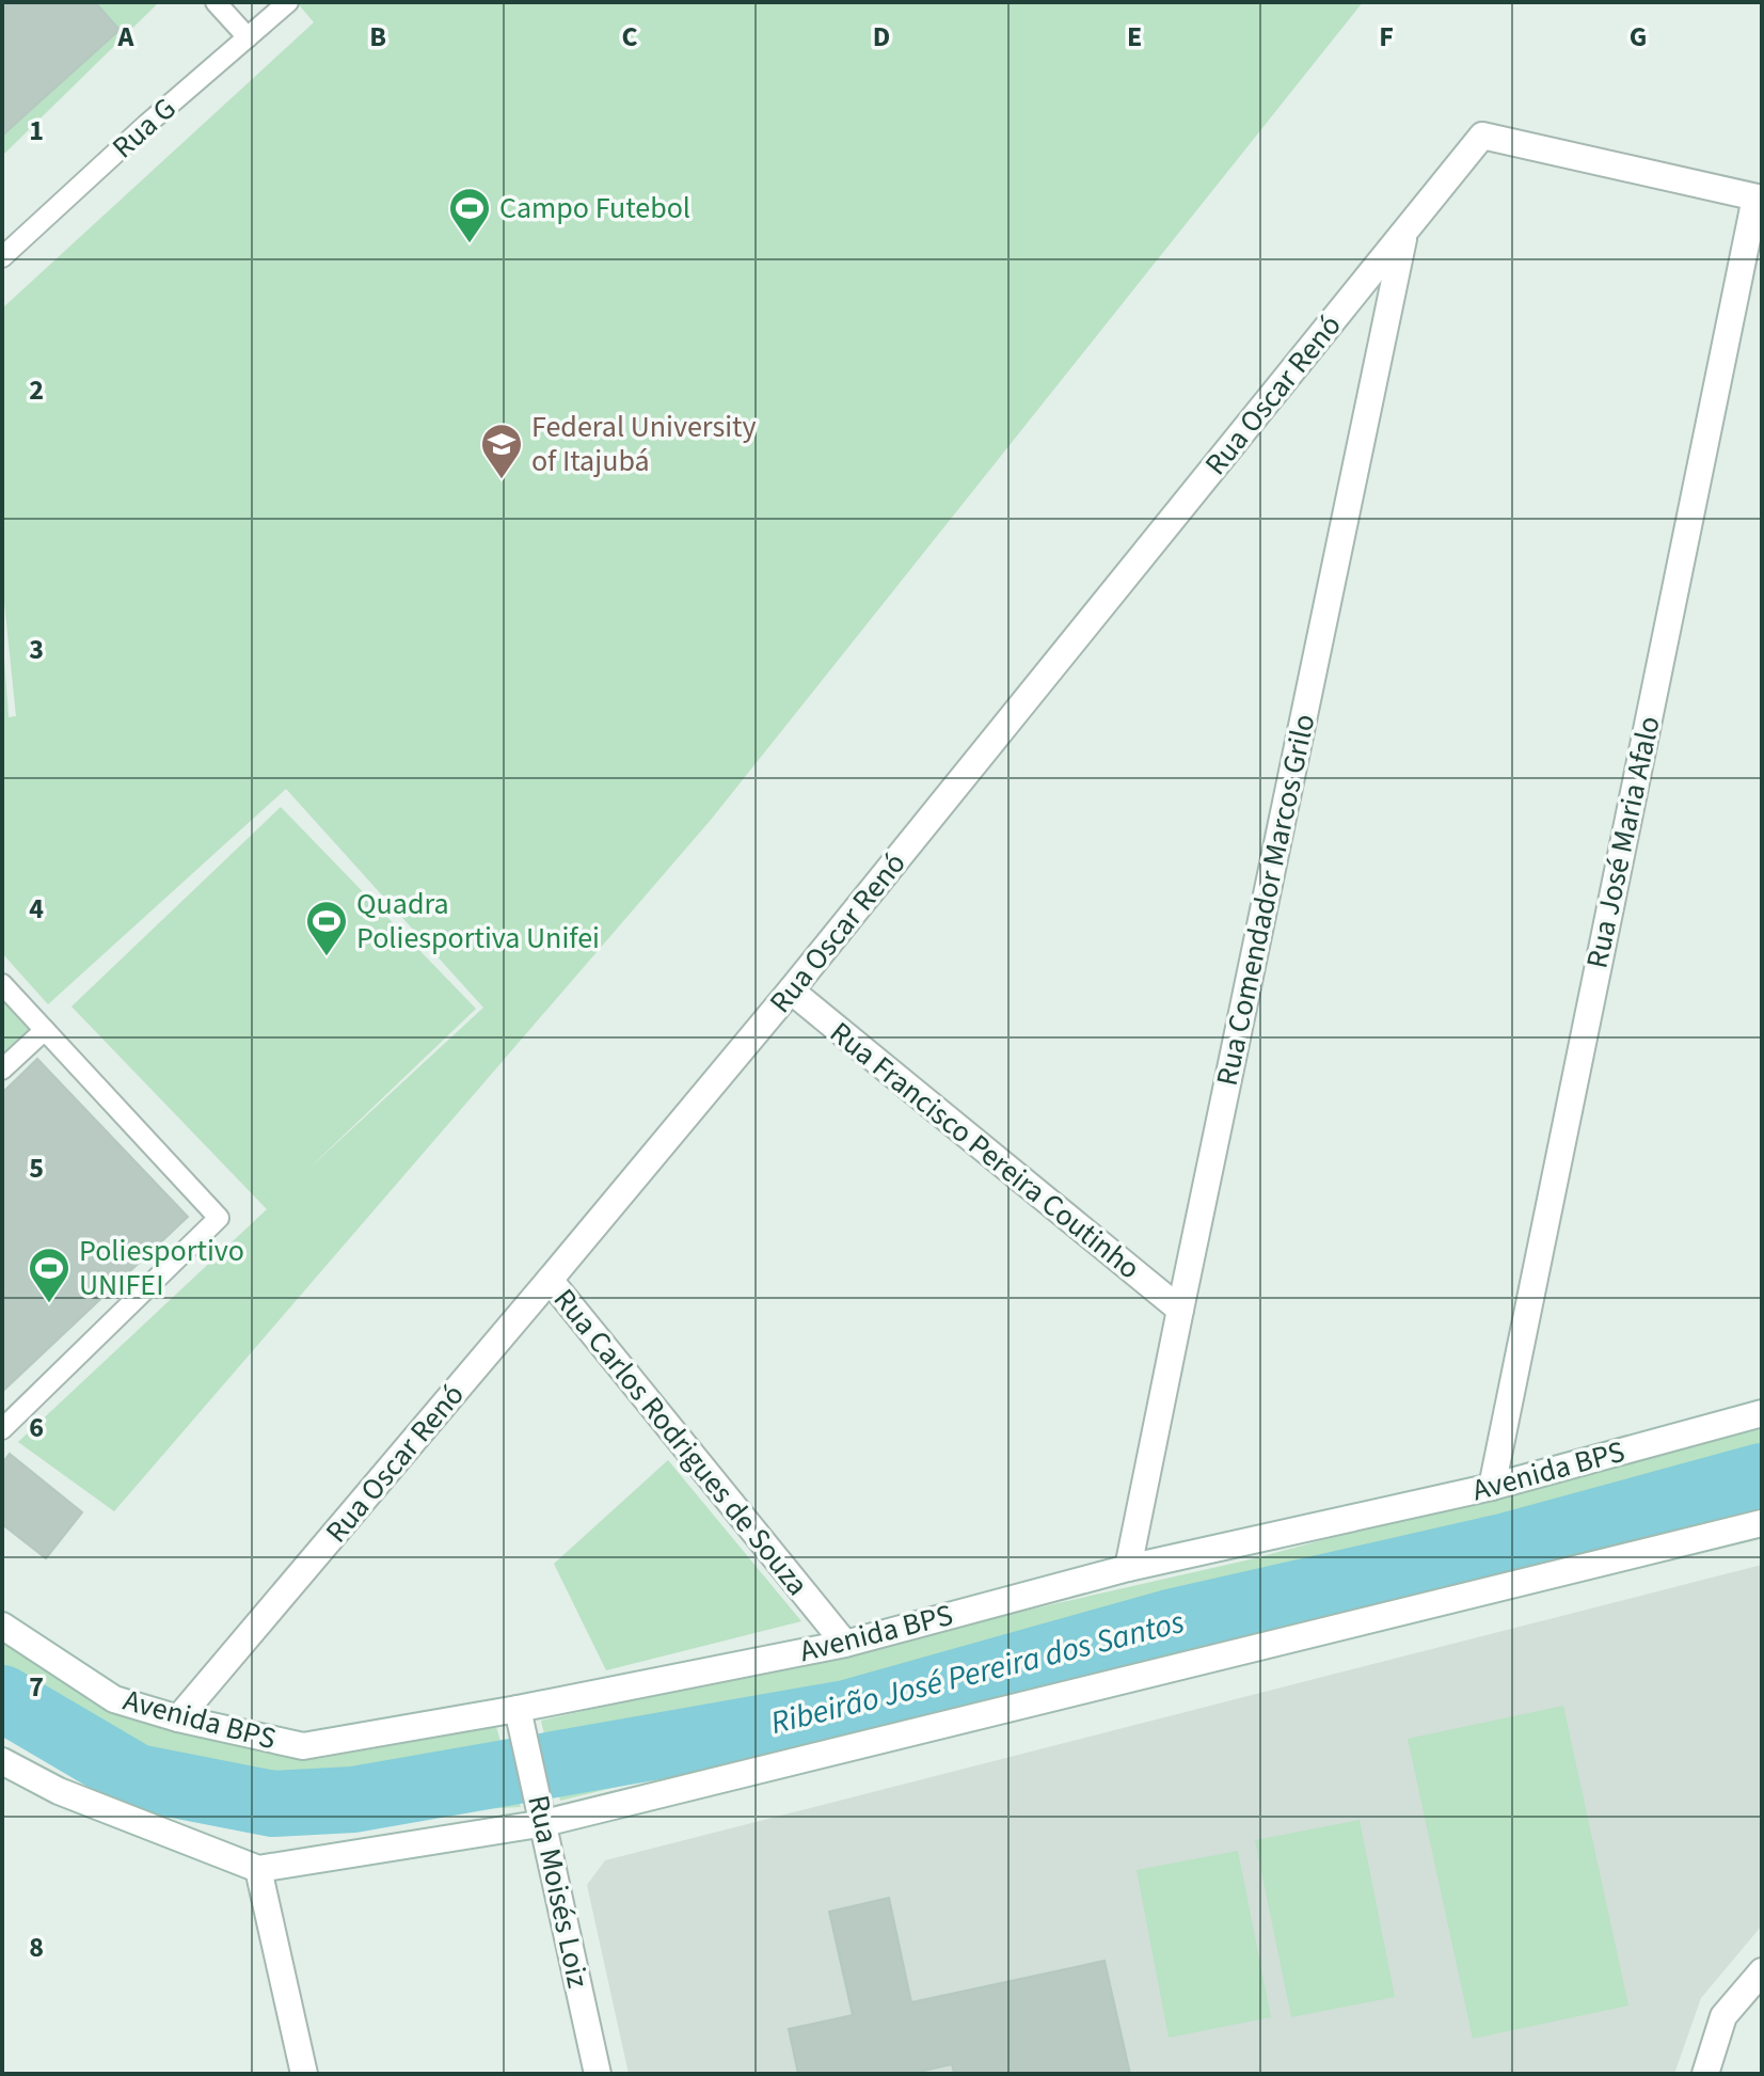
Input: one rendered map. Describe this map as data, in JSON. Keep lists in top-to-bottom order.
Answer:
{
  "streets": {
    "street": [
      "Rua Oscar Renó",
      "Rua José Maria Afalo",
      "Rua Comendador Marcos Grilo",
      "Rua Francisco Pereira Coutinho",
      "Rua Carlos Rodrigues de Souza",
      "Avenida BPS",
      "Rua Moisés Loiz"
    ],
    "lane": ["Rua G"]
  },
  "crossings": [
    ["Rua Oscar Renó", "Rua José Maria Afalo"],
    ["Rua Oscar Renó", "Rua Comendador Marcos Grilo"],
    ["Rua Oscar Renó", "Rua Francisco Pereira Coutinho"],
    ["Rua Oscar Renó", "Rua Carlos Rodrigues de Souza"],
    ["Rua Oscar Renó", "Avenida BPS"],
    ["Rua José Maria Afalo", "Avenida BPS"],
    ["Rua Comendador Marcos Grilo", "Rua Francisco Pereira Coutinho"],
    ["Rua Comendador Marcos Grilo", "Avenida BPS"],
    ["Rua Carlos Rodrigues de Souza", "Avenida BPS"],
    ["Avenida BPS", "Rua Moisés Loiz"]
  ],
  "water": ["Ribeirão José Pereira dos Santos"],
  "places": {
    "sports": ["Campo Futebol", "Quadra Poliesportiva Unifei", "Poliesportivo UNIFEI"],
    "school or university": ["Federal University of Itajubá"]
  },
  "grid": {
    "columns": [
      "A",
      "B",
      "C",
      "D",
      "E",
      "F",
      "G"
    ],
    "rows": [
      "1",
      "2",
      "3",
      "4",
      "5",
      "6",
      "7",
      "8"
    ]
  }
}
